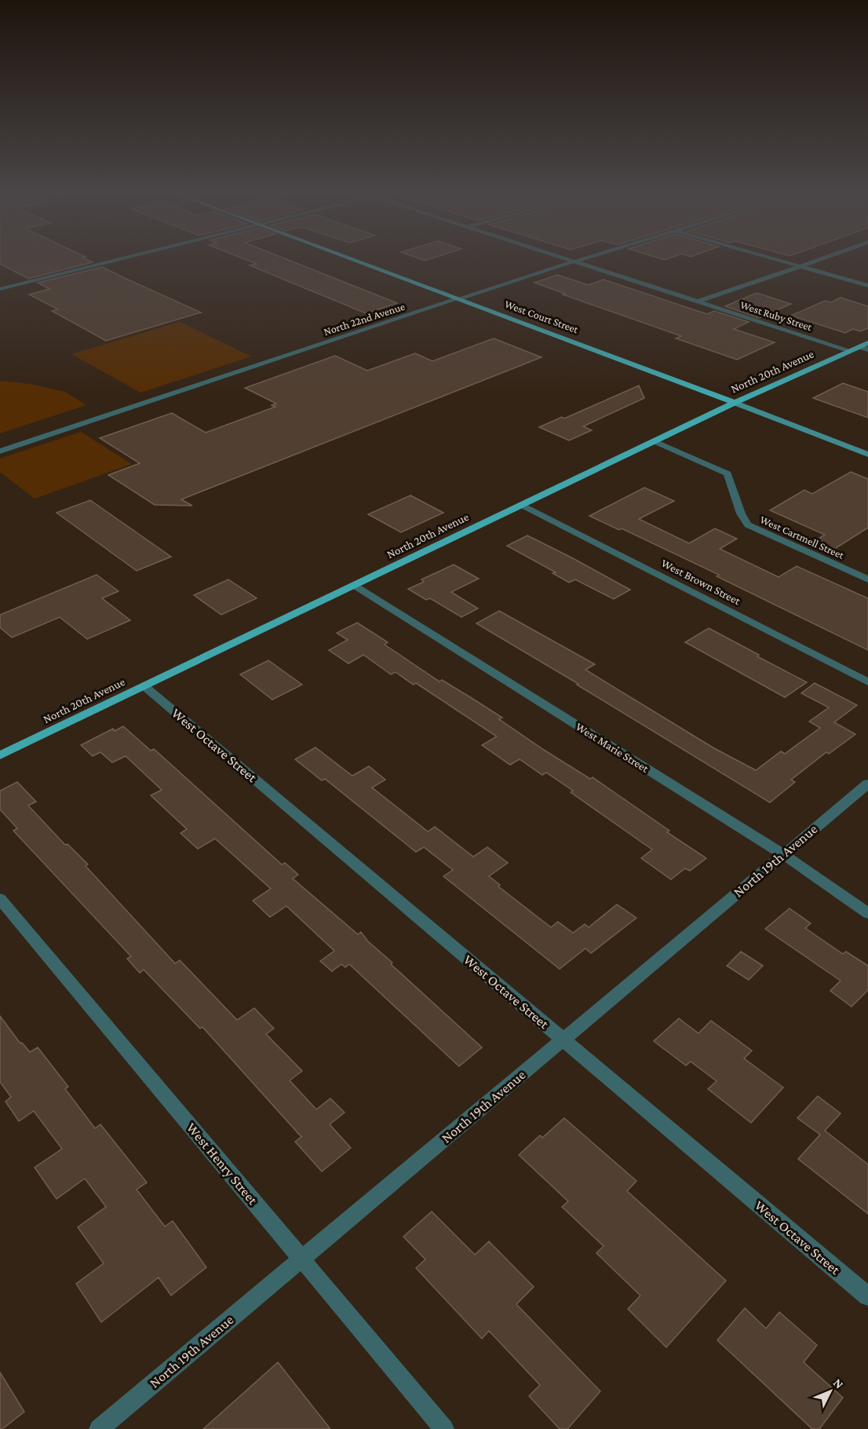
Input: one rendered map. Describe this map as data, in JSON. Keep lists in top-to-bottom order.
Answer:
{
  "streets": {
    "main road": ["West Court Street", "North 20th Avenue"],
    "street": [
      "West Ruby Street",
      "North 22nd Avenue",
      "West Cartmell Street",
      "West Brown Street",
      "West Octave Street",
      "West Marie Street",
      "North 19th Avenue",
      "West Henry Street"
    ]
  },
  "crossings": [
    ["West Ruby Street", "North 22nd Avenue"],
    ["West Ruby Street", "North 20th Avenue"],
    ["West Court Street", "North 22nd Avenue"],
    ["West Court Street", "North 20th Avenue"],
    ["North 20th Avenue", "West Cartmell Street"],
    ["North 20th Avenue", "West Brown Street"],
    ["North 20th Avenue", "West Octave Street"],
    ["North 20th Avenue", "West Marie Street"],
    ["West Octave Street", "North 19th Avenue"],
    ["West Marie Street", "North 19th Avenue"],
    ["North 19th Avenue", "West Henry Street"]
  ],
  "north": "top right"
}
